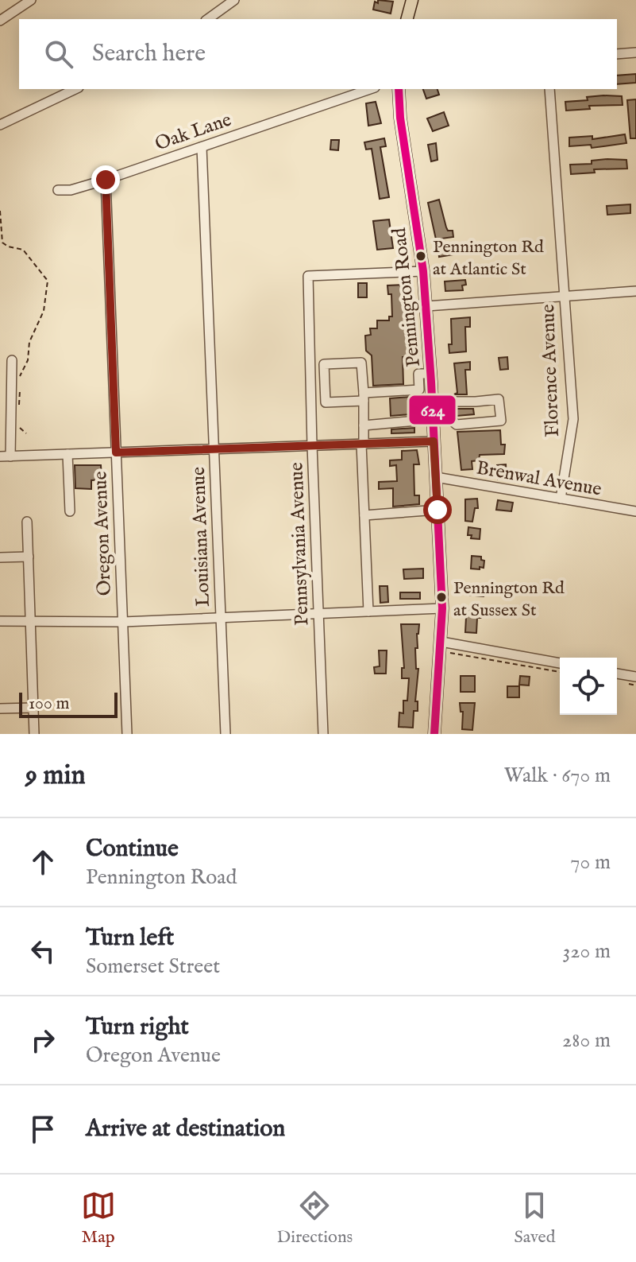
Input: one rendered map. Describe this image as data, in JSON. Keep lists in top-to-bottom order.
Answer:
{
  "streets": {
    "main road": ["Pennington Road"],
    "street": [
      "Oak Lane",
      "Florence Avenue",
      "Brenwal Avenue",
      "Oregon Avenue",
      "Louisiana Avenue",
      "Pennsylvania Avenue"
    ]
  },
  "crossings": [
    ["Oak Lane", "Oregon Avenue"],
    ["Oak Lane", "Louisiana Avenue"],
    ["Pennington Road", "Brenwal Avenue"],
    ["Pennington Road", "Pennsylvania Avenue"],
    ["Florence Avenue", "Brenwal Avenue"]
  ],
  "places": ["Pennington Rd at Atlantic St", "Pennington Rd at Sussex St"],
  "lines": ["transit line 624"],
  "scale_bar": "100 m",
  "page": {
    "search": "Search here",
    "scale": "100 m",
    "heading": ["9 min", "Walk · 670 m"],
    "list": [
      ["Continue", "Pennington Road", "70 m"],
      ["Turn left", "Somerset Street", "320 m"],
      ["Turn right", "Oregon Avenue", "280 m"],
      "Arrive at destination"
    ],
    "nav": ["Map", "Directions", "Saved"]
  }
}
